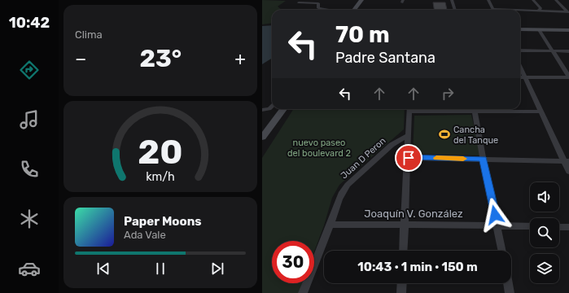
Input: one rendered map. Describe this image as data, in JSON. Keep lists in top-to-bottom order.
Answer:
{
  "streets": {
    "street": ["Juan D Peron", "Joaquín V. González"]
  },
  "crossings": [
    ["Juan D Peron", "Joaquín V. González"]
  ],
  "parks": ["nuevo paseo del boulevard 2"],
  "places": {
    "sports": ["Cancha del Tanque"]
  },
  "page": {
    "tabs": "10:42",
    "tile": "Clima",
    "turn": ["70 m", "Padre Santana"],
    "heat": ["−", "23°", "+"],
    "song": ["Paper Moons", "Ada Vale"],
    "limit": "30",
    "trip": "10:43 · 1 min · 150 m",
    "gauge": ["20", "km/h"]
  }
}
